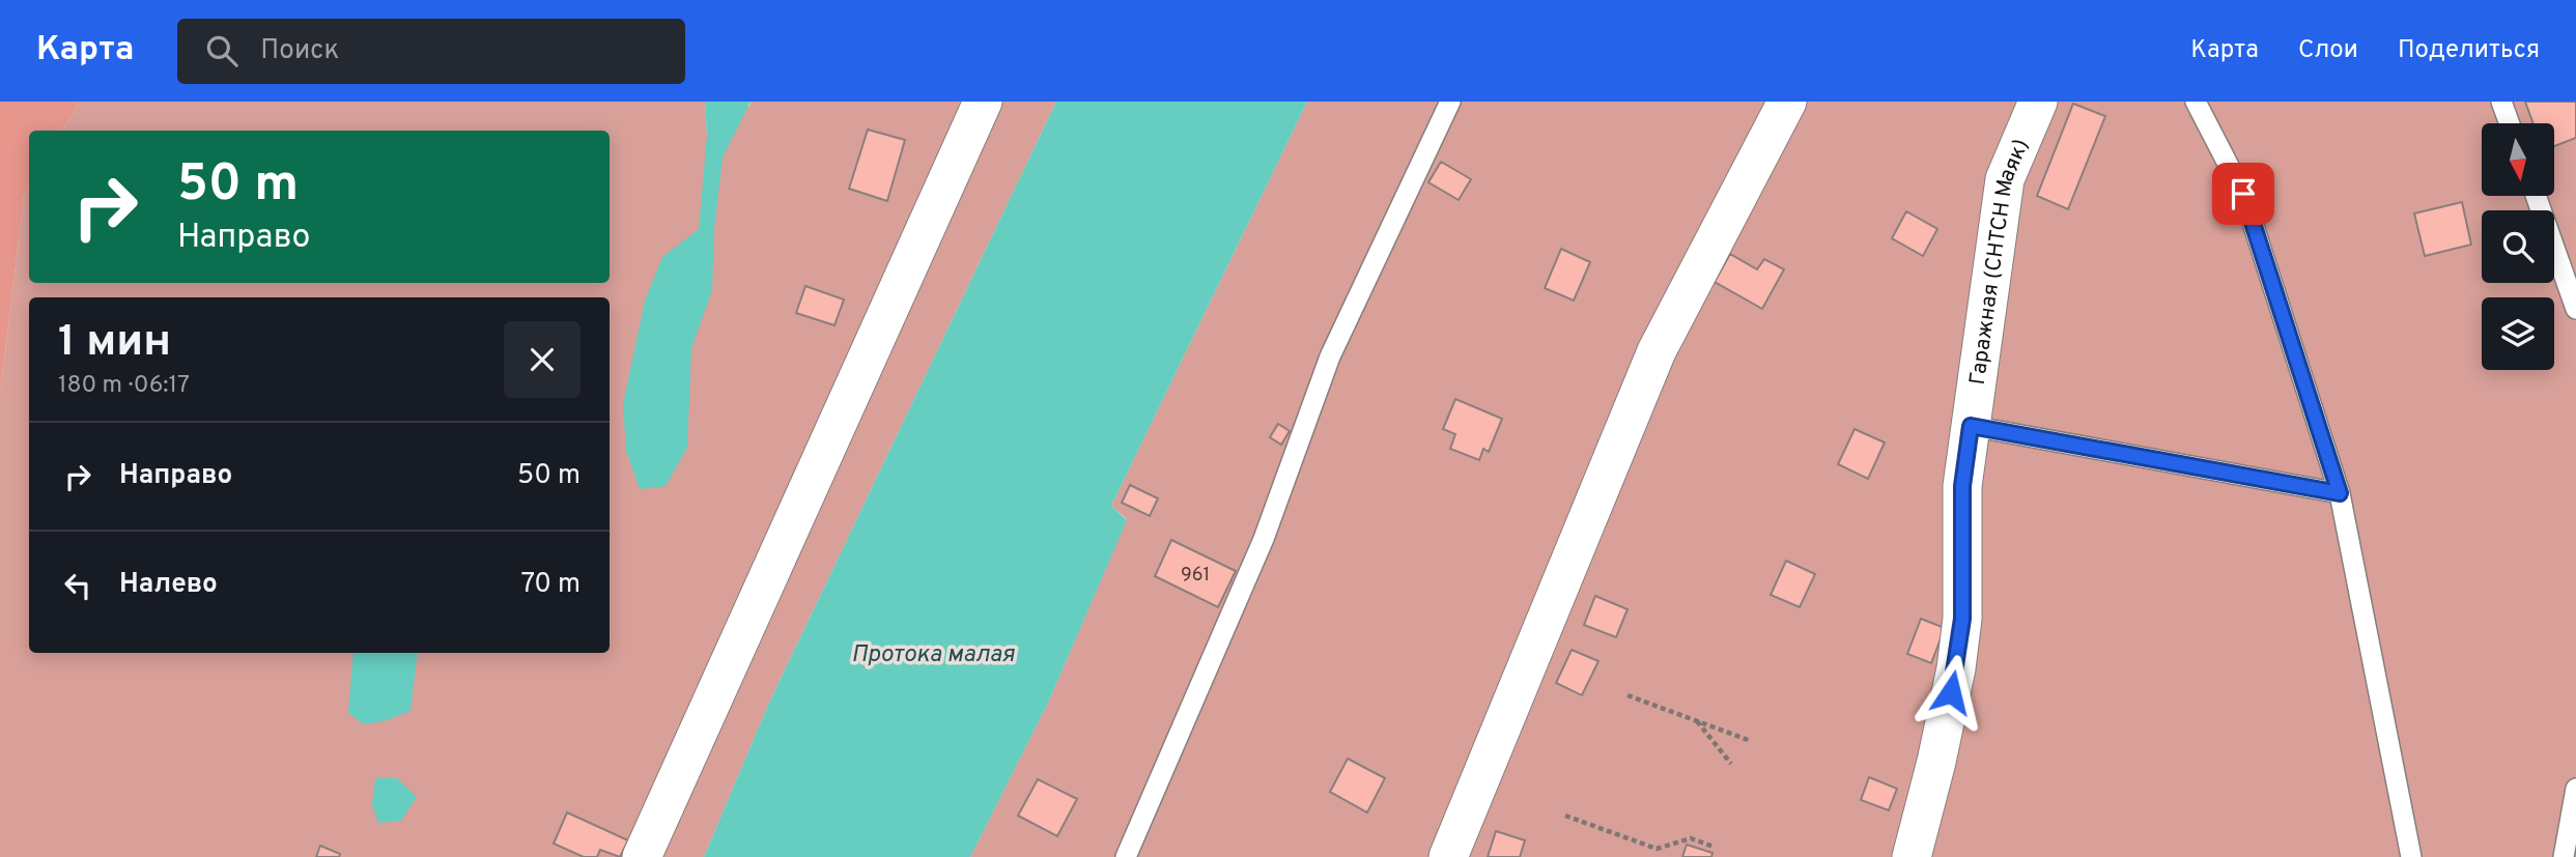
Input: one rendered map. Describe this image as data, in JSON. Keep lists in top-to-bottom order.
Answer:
{
  "streets": {
    "street": ["Гаражная (СНТСН Маяк)"]
  },
  "water": ["Протока малая"],
  "house_numbers": ["961"],
  "north": "bottom",
  "page": {
    "header": "Карта",
    "search": "Поиск",
    "nav": ["Карта", "Слои", "Поделиться"],
    "turn": ["50 m", "Направо"],
    "heading": ["1 мин", "180 m · 06:17"],
    "list": [
      {
        "name": "Направо",
        "value": "50 m"
      },
      {
        "name": "Налево",
        "value": "70 m"
      }
    ]
  }
}
